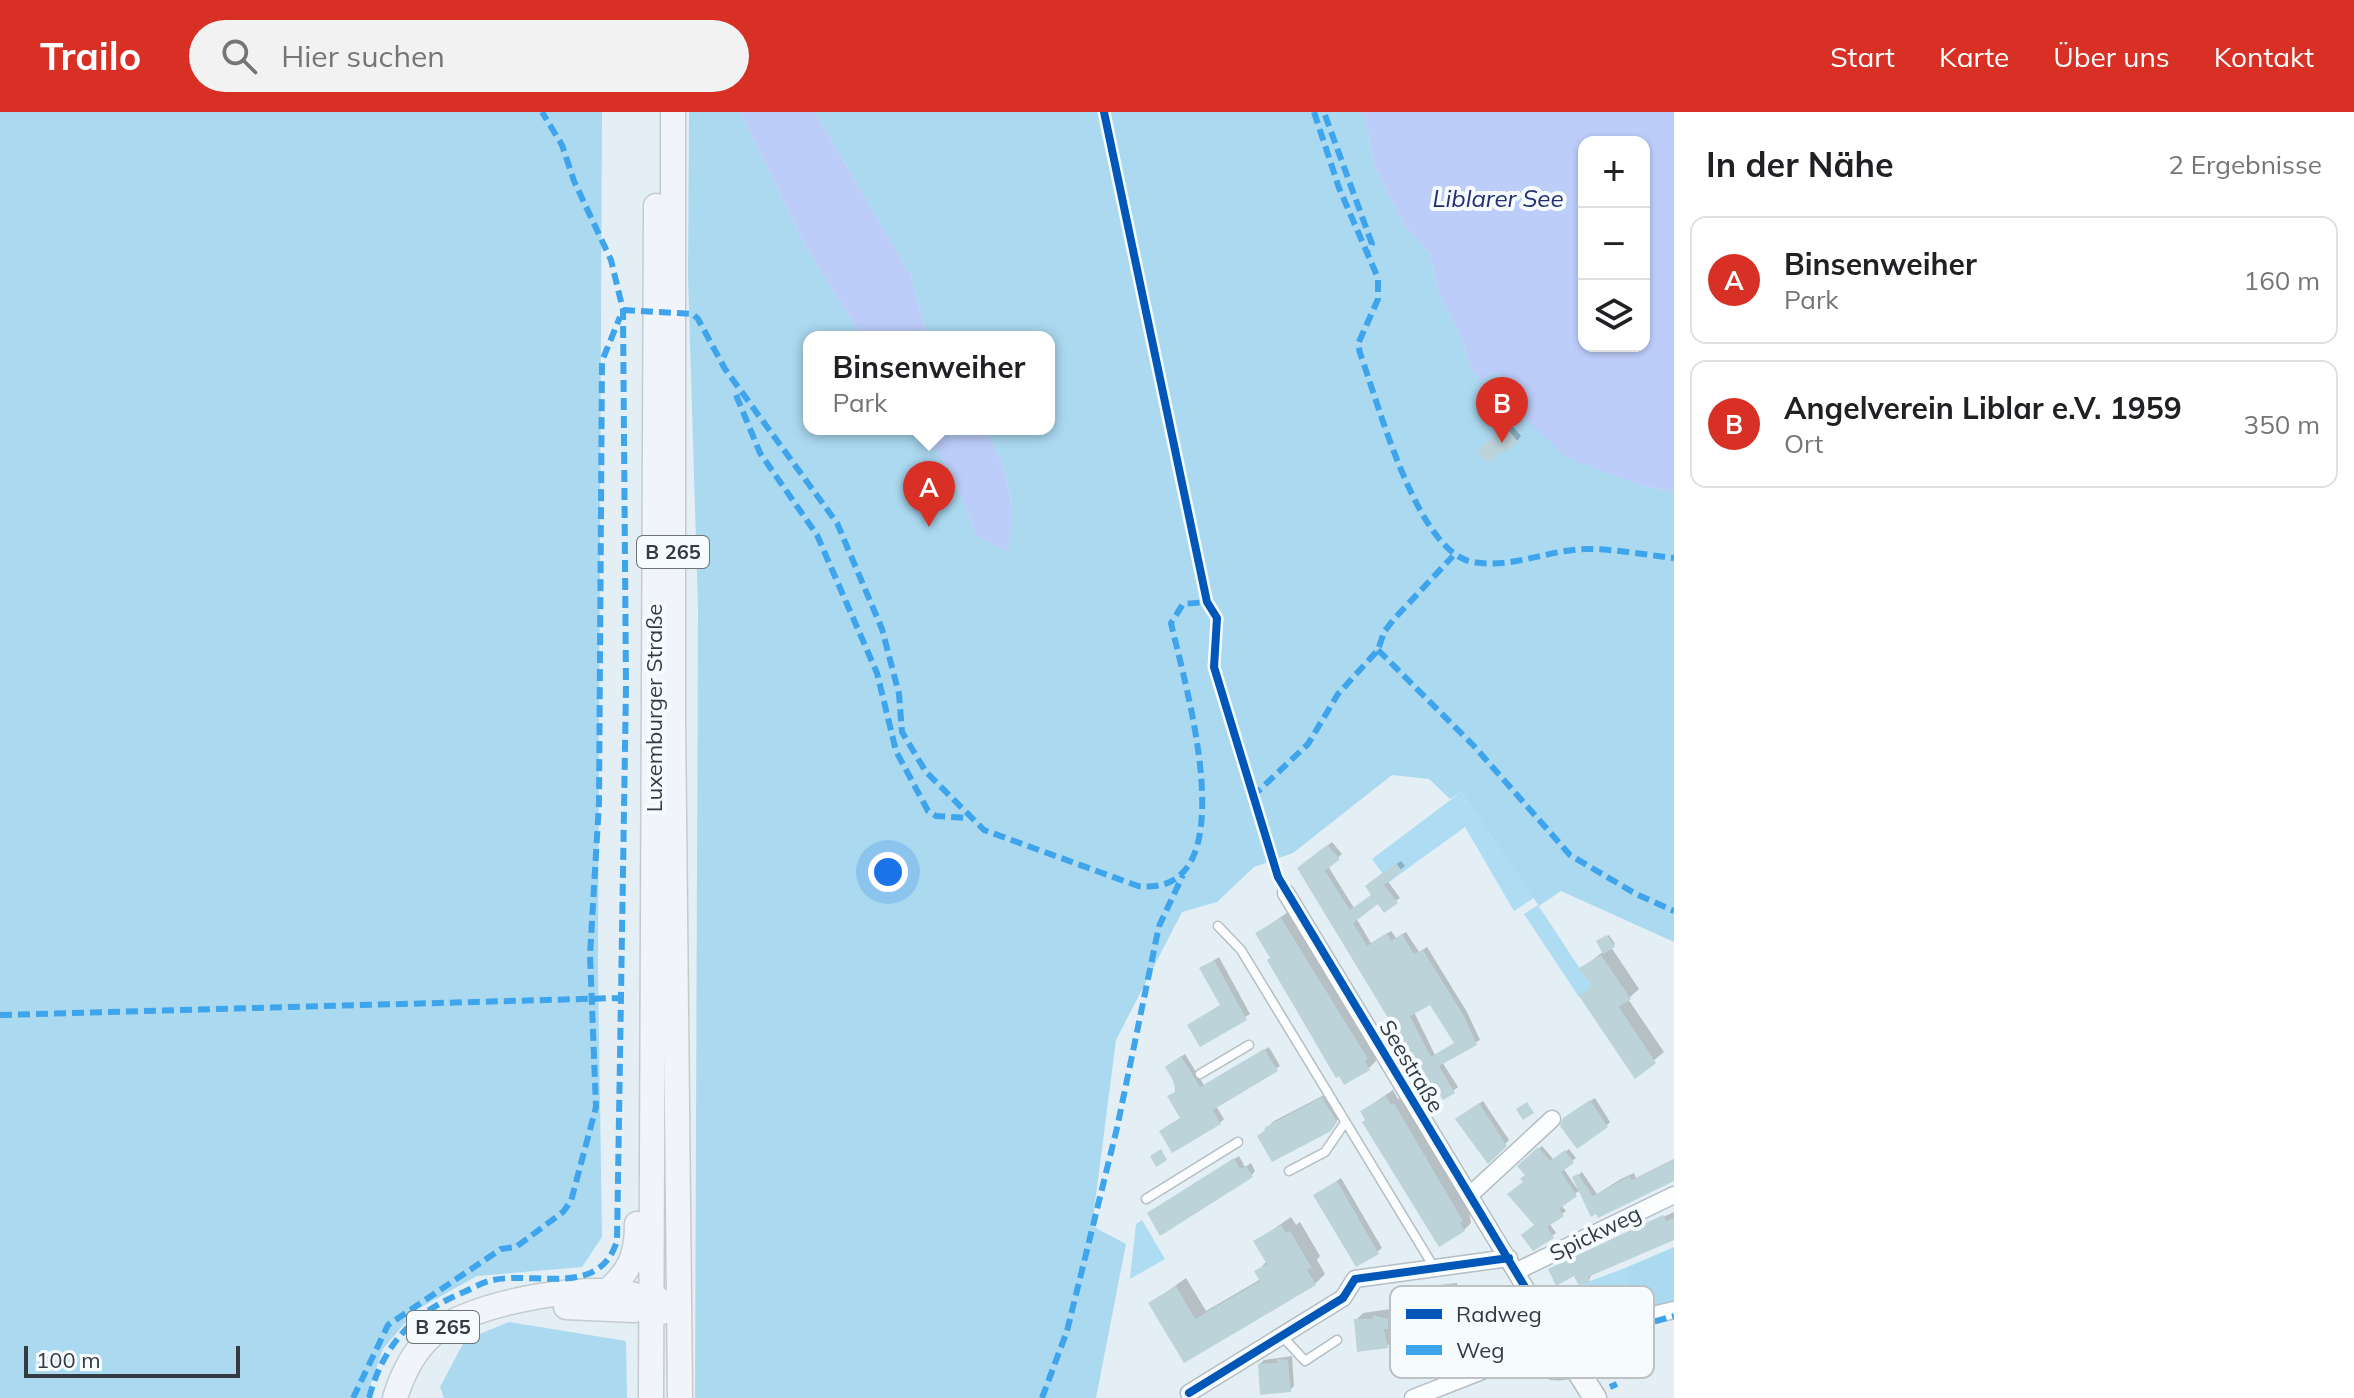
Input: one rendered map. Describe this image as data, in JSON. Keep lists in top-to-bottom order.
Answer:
{
  "streets": {
    "main road": ["B 265", "Luxemburger Straße"],
    "street": ["Seestraße", "Spickweg"]
  },
  "crossings": [
    ["B 265", "Luxemburger Straße"],
    ["Seestraße", "Spickweg"]
  ],
  "water": ["Liblarer See"],
  "legend": ["Radweg", "Weg"],
  "scale_bar": "100 m",
  "page": {
    "header": "Trailo",
    "search": "Hier suchen",
    "nav": [
      "Start",
      "Karte",
      "Über uns",
      "Kontakt"
    ],
    "heading": ["In der Nähe", "2 Ergebnisse"],
    "map_buttons": ["+", "−"],
    "list": [
      {
        "mark": "A",
        "name": "Binsenweiher",
        "note": "Park",
        "value": "160 m"
      },
      {
        "mark": "B",
        "name": "Angelverein Liblar e.V. 1959",
        "note": "Ort",
        "value": "350 m"
      }
    ],
    "popup": ["Binsenweiher", "Park"],
    "pins": ["B", "A"],
    "scale": "100 m"
  }
}
